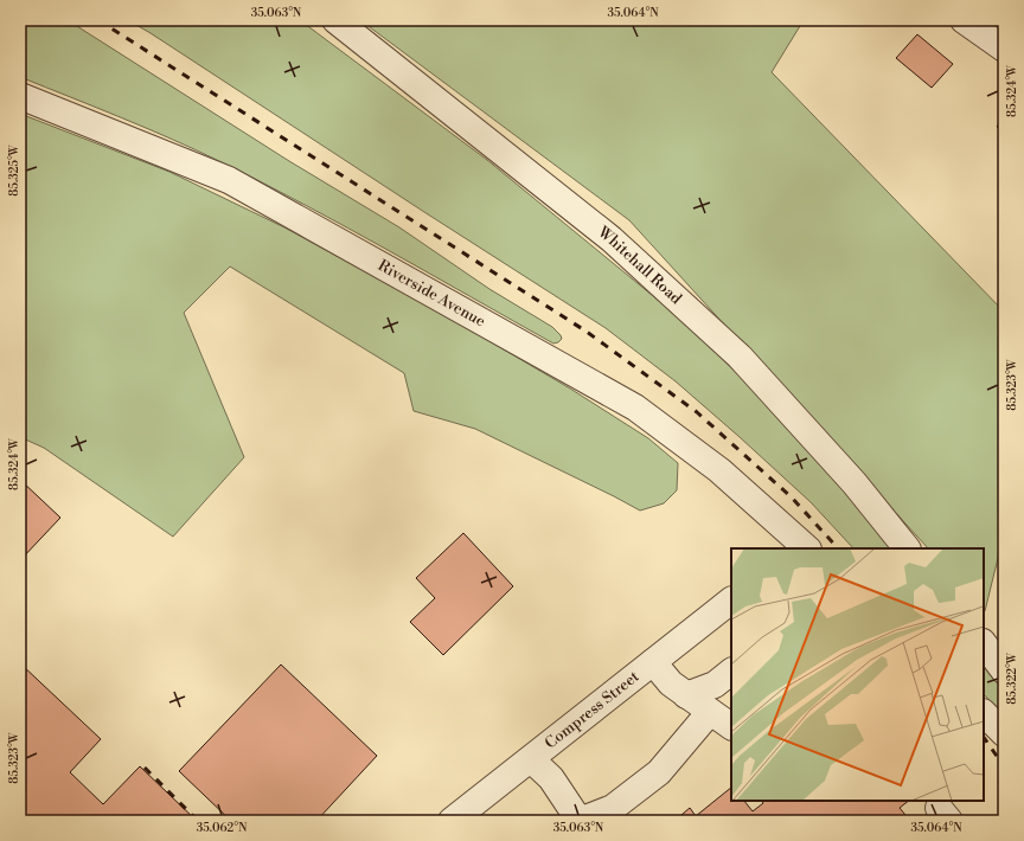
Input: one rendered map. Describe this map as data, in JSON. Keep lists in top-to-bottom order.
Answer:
{
  "streets": {
    "street": ["Whitehall Road", "Riverside Avenue", "Compress Street"]
  },
  "coordinates": [
    "35.063°N",
    "35.064°N",
    "85.324°W",
    "85.325°W",
    "85.323°W",
    "85.322°W",
    "35.062°N"
  ]
}
